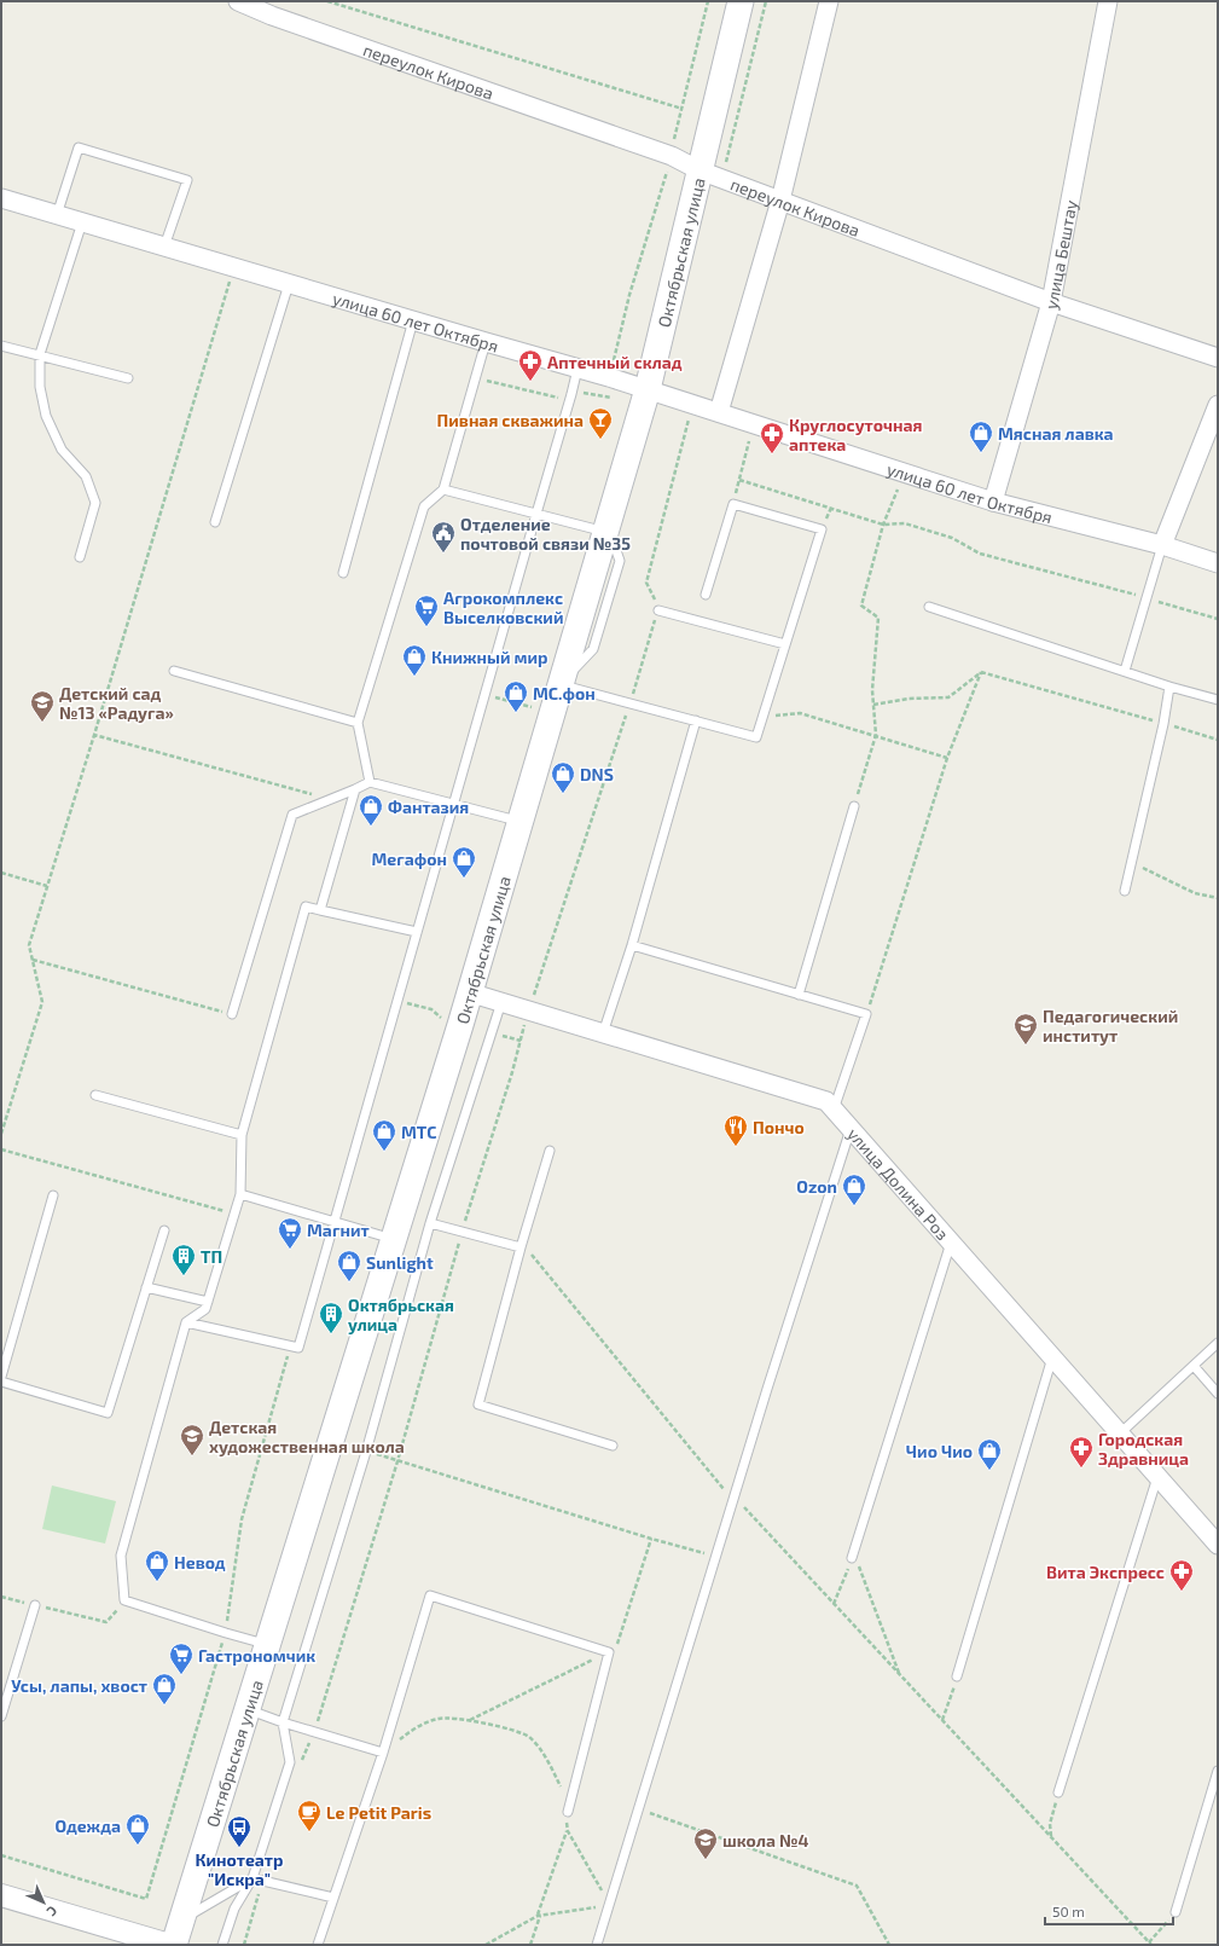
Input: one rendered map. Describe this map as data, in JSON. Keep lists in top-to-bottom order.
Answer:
{
  "streets": {
    "main road": ["Октябрьская улица"],
    "street": [
      "переулок Кирова",
      "улица Бештау",
      "улица 60 лет Октября",
      "улица Долина Роз"
    ]
  },
  "crossings": [
    ["переулок Кирова", "Октябрьская улица"],
    ["переулок Кирова", "улица Бештау"],
    ["Октябрьская улица", "улица 60 лет Октября"],
    ["Октябрьская улица", "улица Долина Роз"],
    ["улица Бештау", "улица 60 лет Октября"]
  ],
  "places": {
    "pharmacy": [
      "Аптечный склад",
      "Круглосуточная аптека",
      "Городская Здравница",
      "Вита Экспресс"
    ],
    "bar": ["Пивная скважина"],
    "shop": [
      "Мясная лавка",
      "Книжный мир",
      "МС.фон",
      "DNS",
      "Фантазия",
      "Мегафон",
      "МТС",
      "Ozon",
      "Sunlight",
      "Чио Чио",
      "Невод",
      "Усы, лапы, хвост",
      "Одежда"
    ],
    "public building": ["Отделение почтовой связи №35"],
    "supermarket": ["Агрокомплекс Выселковский", "Магнит", "Гастрономчик"],
    "school or university": [
      "Детский сад №13 «Радуга»",
      "Педагогический институт",
      "Детская художественная школа",
      "школа №4"
    ],
    "restaurant": ["Пончо"],
    "building": ["ТП", "Октябрьская улица"],
    "cafe": ["Le Petit Paris"],
    "bus stop": ["Кинотеатр \"Искра\""]
  },
  "scale_bar": "50 m",
  "north": "bottom right"
}
